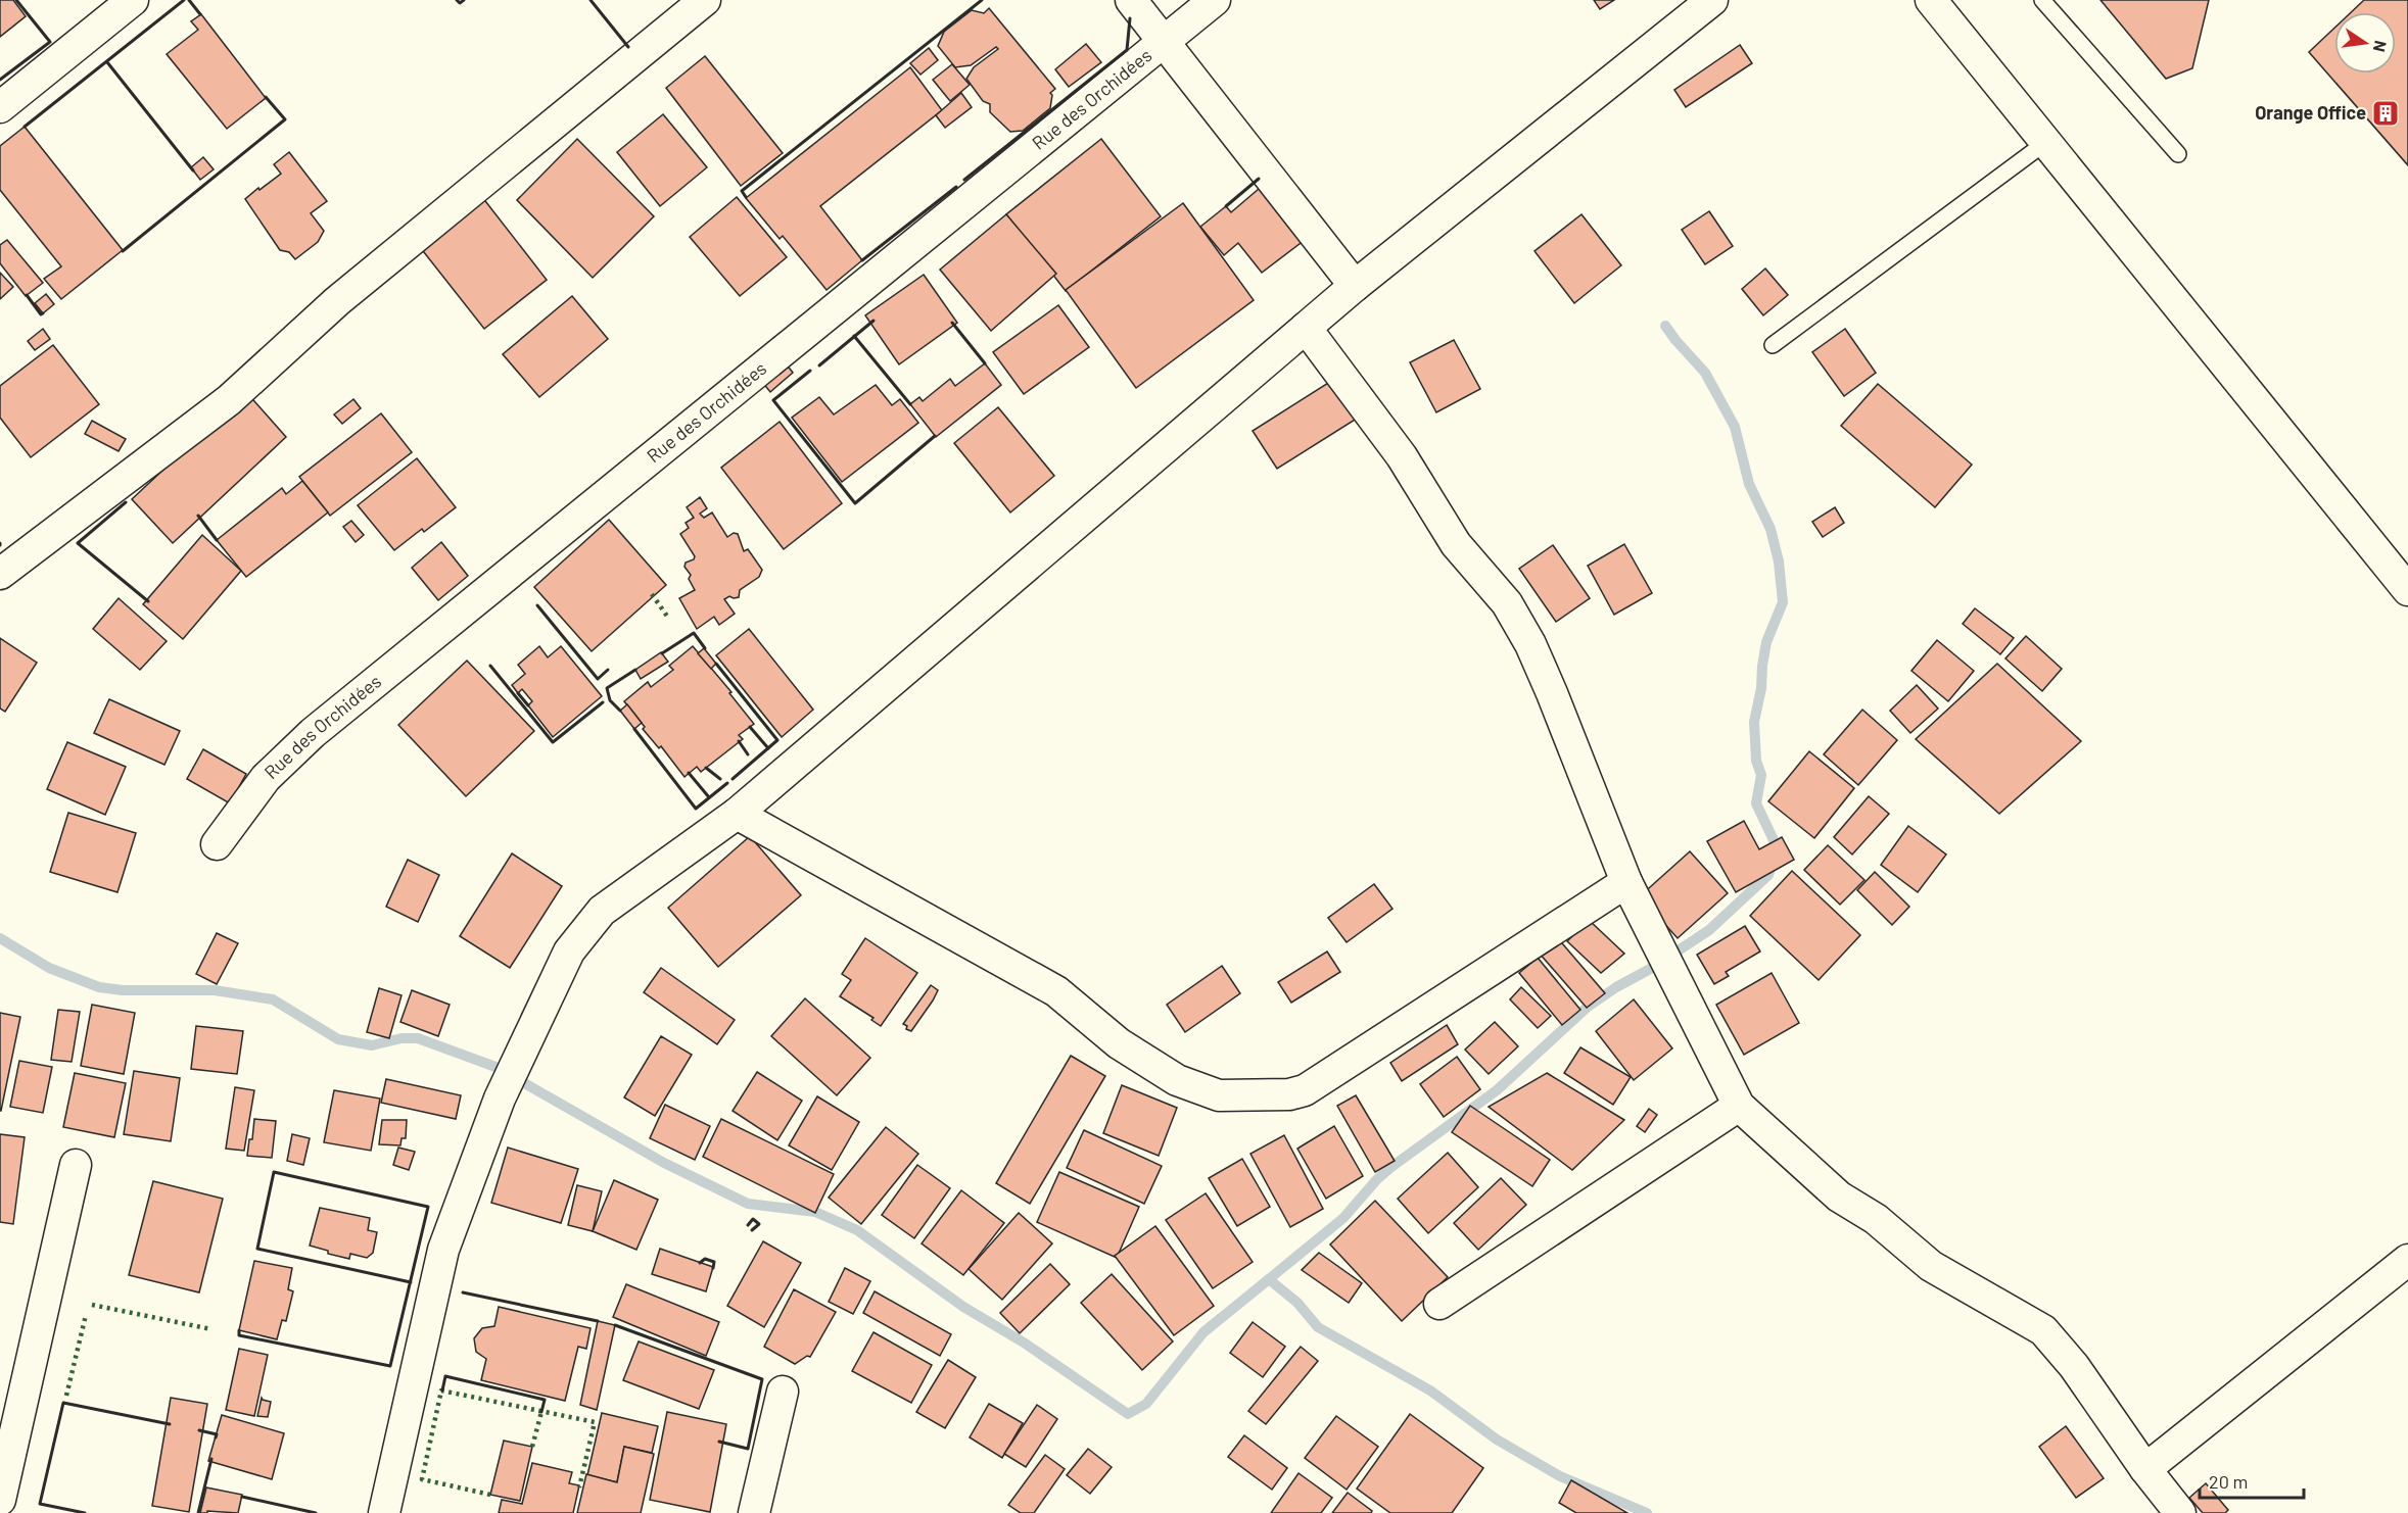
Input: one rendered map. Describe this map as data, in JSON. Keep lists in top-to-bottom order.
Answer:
{
  "streets": {
    "street": ["Rue des Orchidées"]
  },
  "places": {
    "building": ["Orange Office"]
  },
  "scale_bar": "20 m",
  "north": "right"
}
